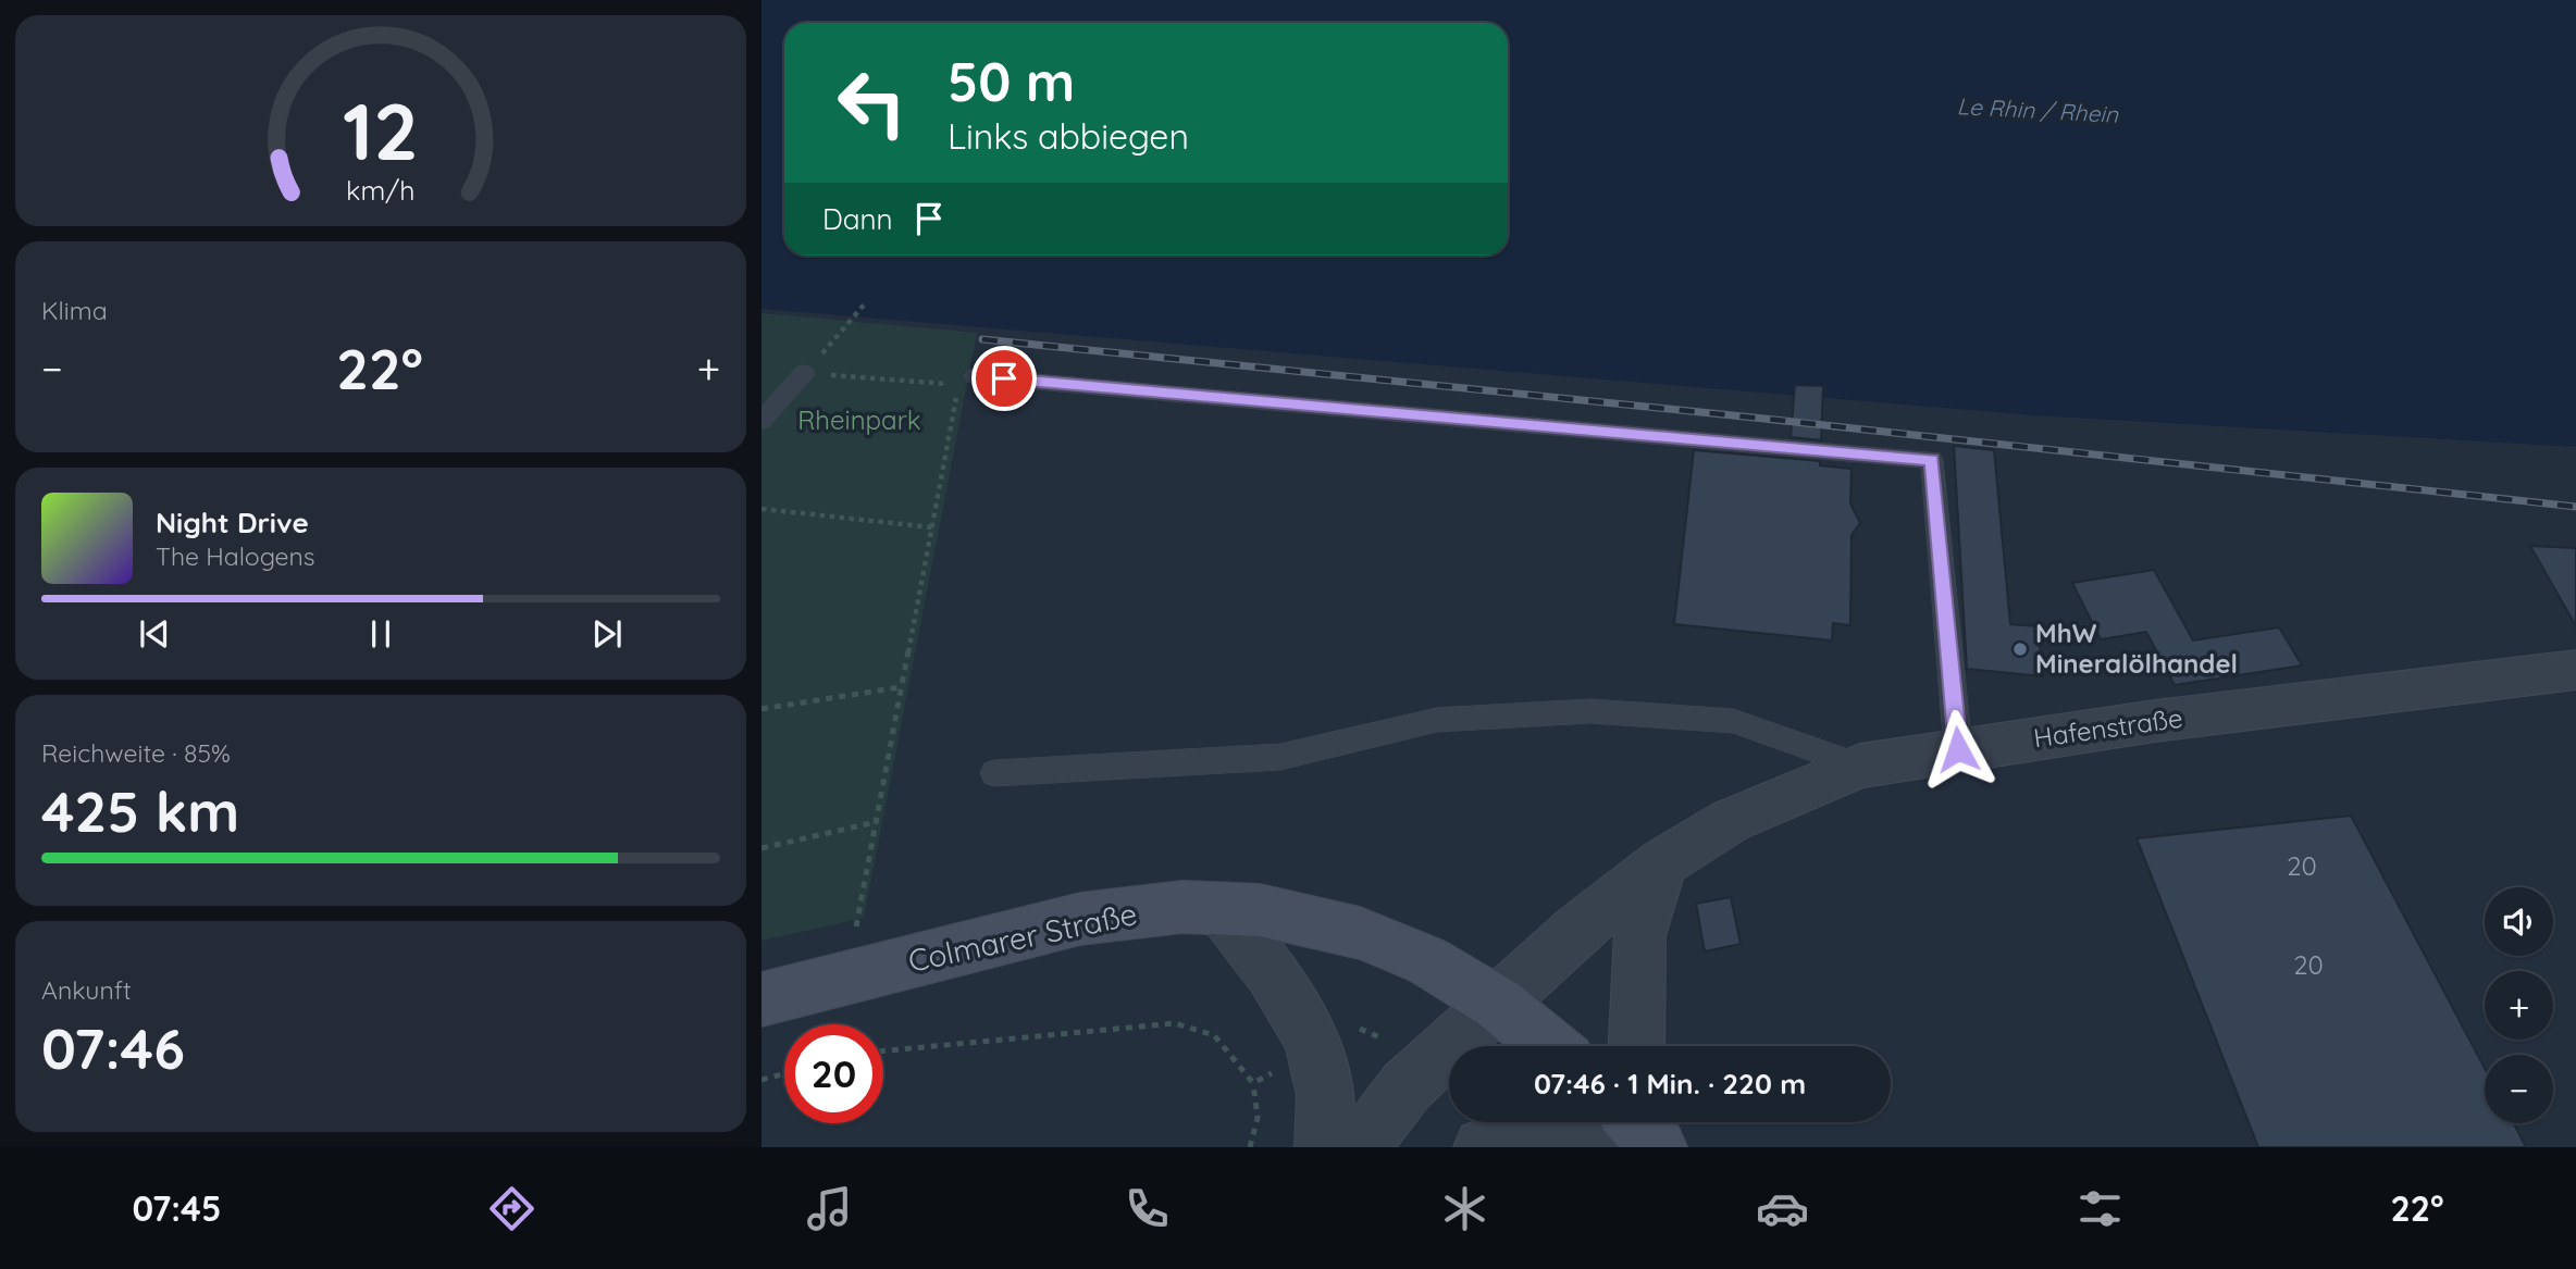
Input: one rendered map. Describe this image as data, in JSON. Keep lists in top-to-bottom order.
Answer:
{
  "streets": {
    "main road": ["Colmarer Straße"],
    "street": ["Hafenstraße"]
  },
  "crossings": [
    ["Hafenstraße", "Colmarer Straße"]
  ],
  "water": ["Le Rhin / Rhein"],
  "parks": ["Rheinpark"],
  "places": ["MhW Mineralölhandel"],
  "house_numbers": ["20", "20"],
  "page": {
    "turn": ["50 m", "Links abbiegen"],
    "then": "Dann",
    "tile": [
      "Klima",
      ["Reichweite · 85%", "425 km"],
      ["Ankunft", "07:46"]
    ],
    "heat": ["−", "22°", "+"],
    "song": ["Night Drive", "The Halogens"],
    "map_buttons": ["+", "−"],
    "limit": "20",
    "trip": "07:46 · 1 Min. · 220 m",
    "tabs": ["07:45", "22°"],
    "gauge": ["12", "km/h"]
  }
}
